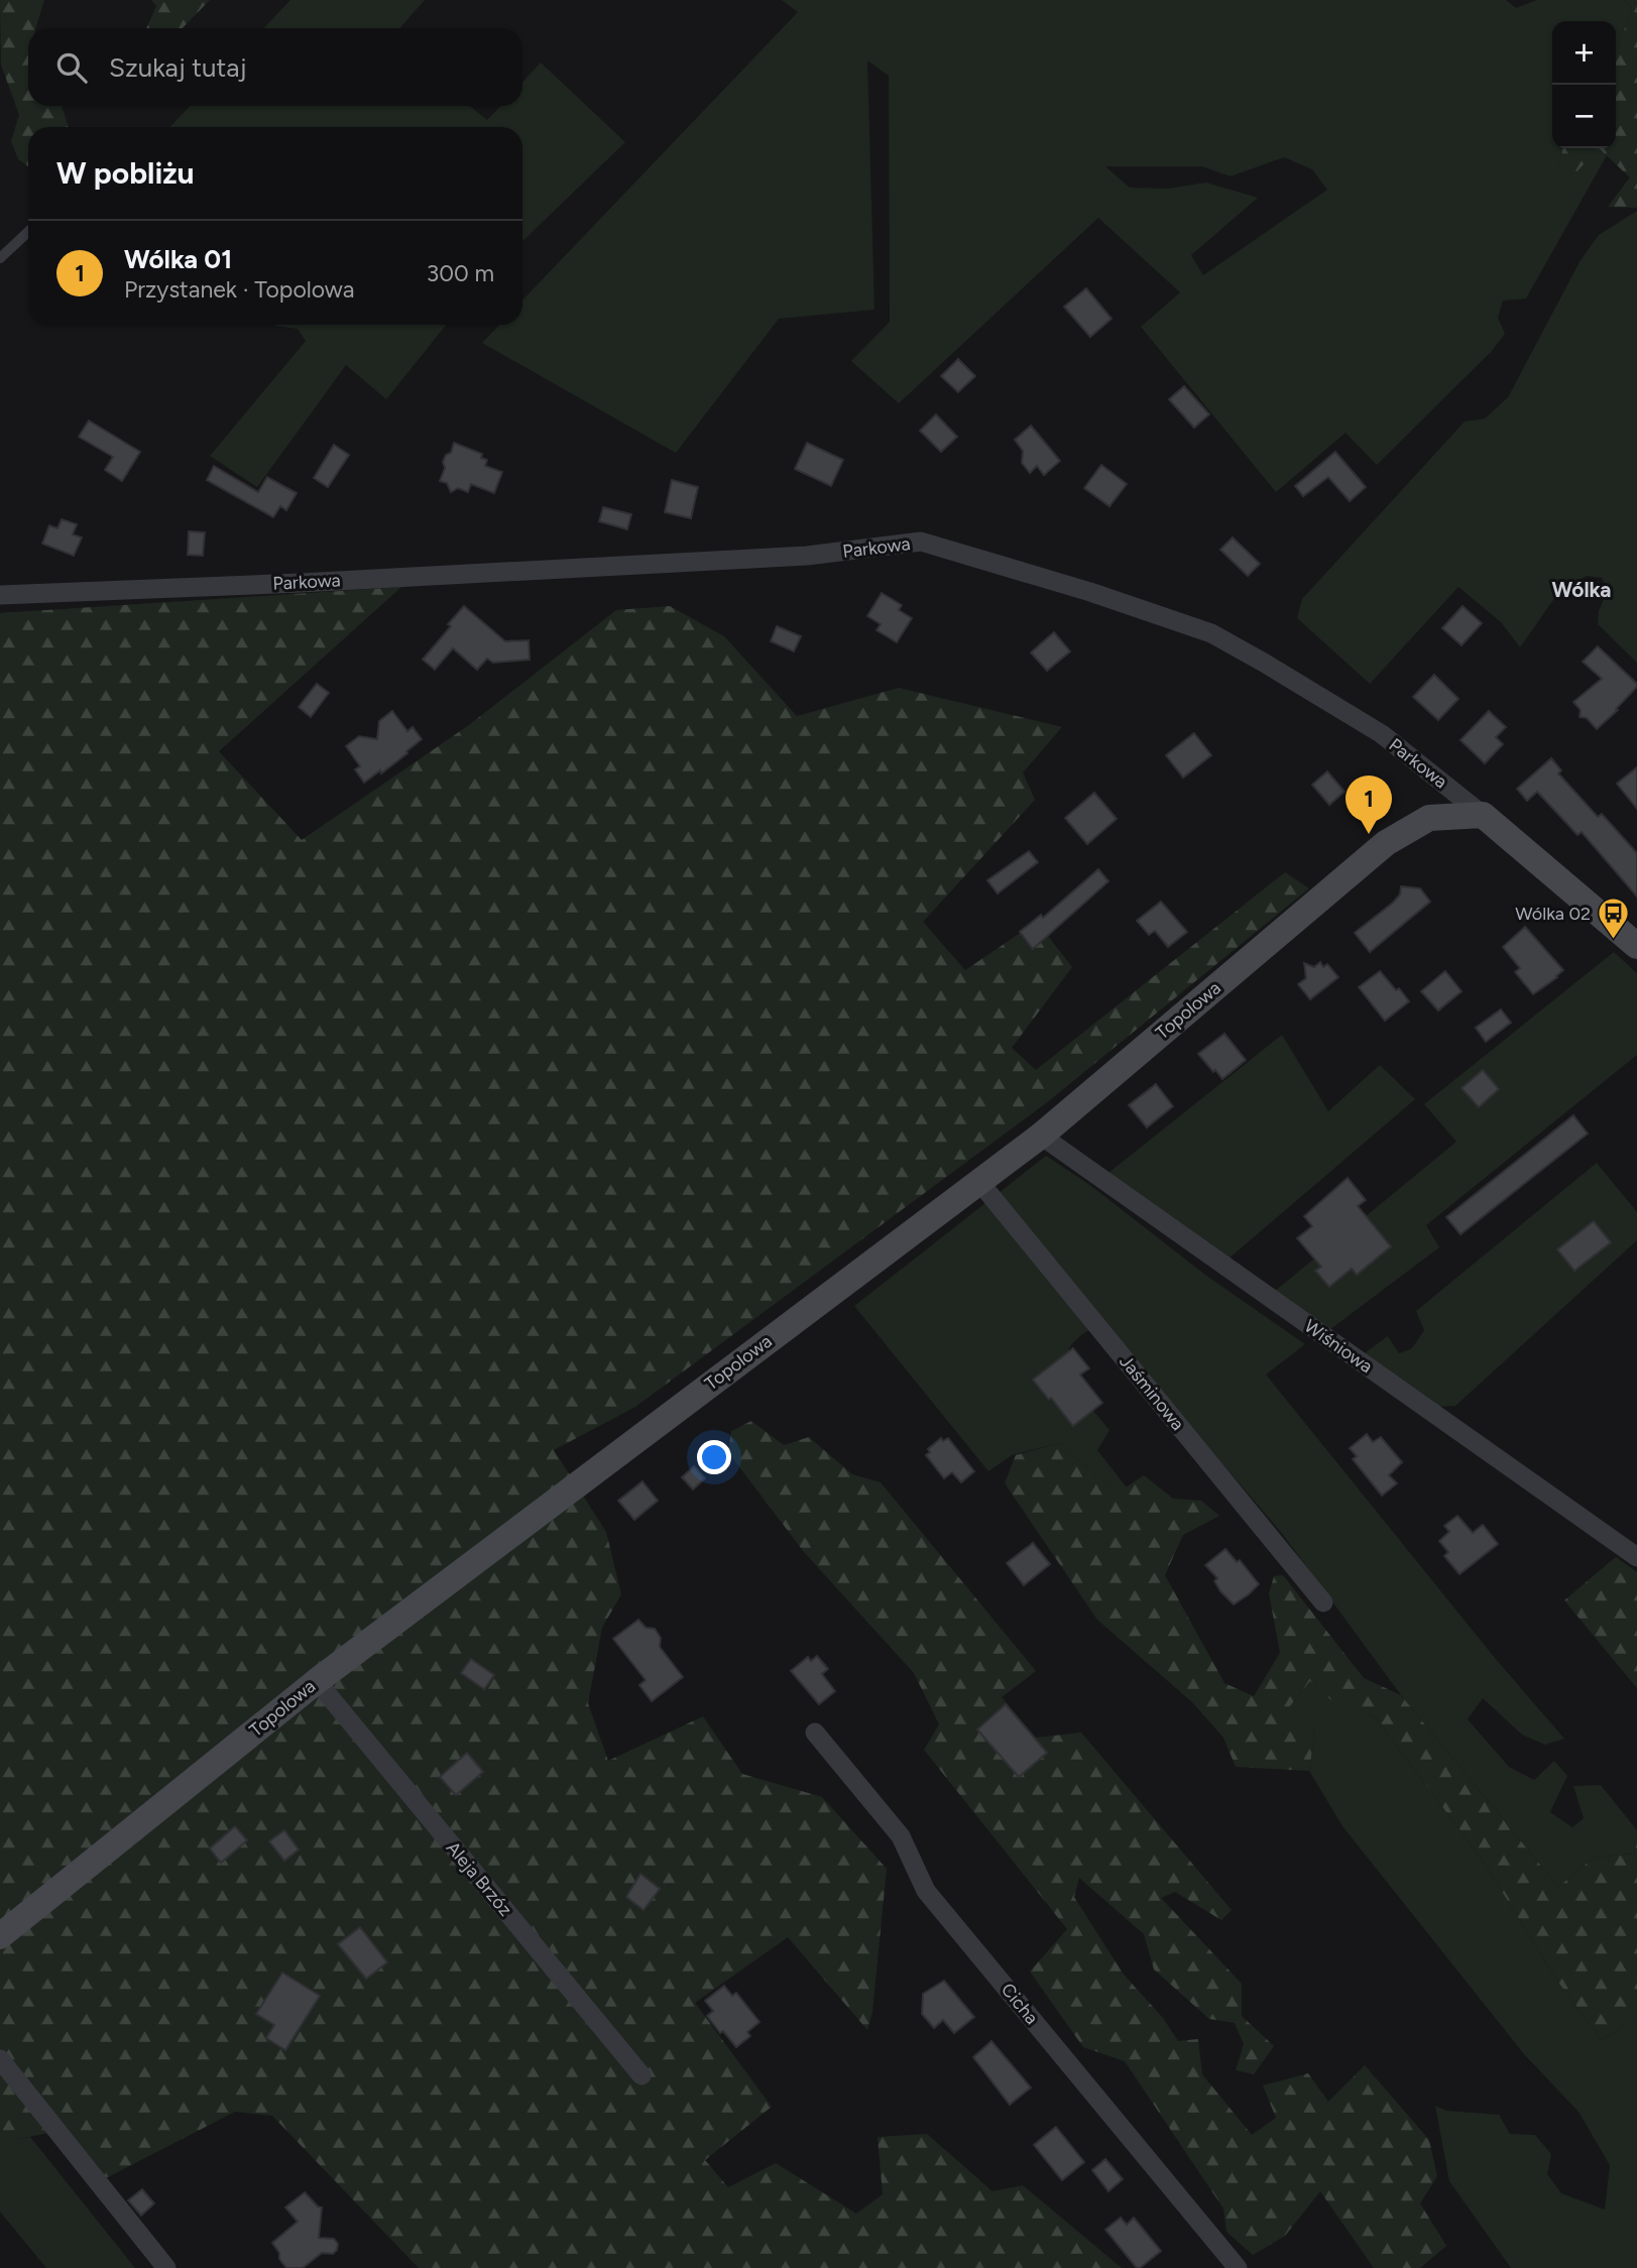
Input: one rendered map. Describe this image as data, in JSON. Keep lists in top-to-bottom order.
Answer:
{
  "streets": {
    "street": [
      "Parkowa",
      "Topolowa",
      "Wiśniowa",
      "Jaśminowa",
      "Aleja Brzóz",
      "Cicha"
    ]
  },
  "crossings": [
    ["Parkowa", "Topolowa"],
    ["Topolowa", "Wiśniowa"],
    ["Topolowa", "Jaśminowa"],
    ["Topolowa", "Aleja Brzóz"]
  ],
  "districts": ["Wólka"],
  "places": {
    "bus stop": ["Wólka 02"]
  },
  "page": {
    "map_buttons": ["+", "−"],
    "search": "Szukaj tutaj",
    "heading": "W pobliżu",
    "list": [
      {
        "mark": "1",
        "name": "Wólka 01",
        "note": "Przystanek · Topolowa",
        "value": "300 m"
      }
    ],
    "pins": "1"
  }
}
